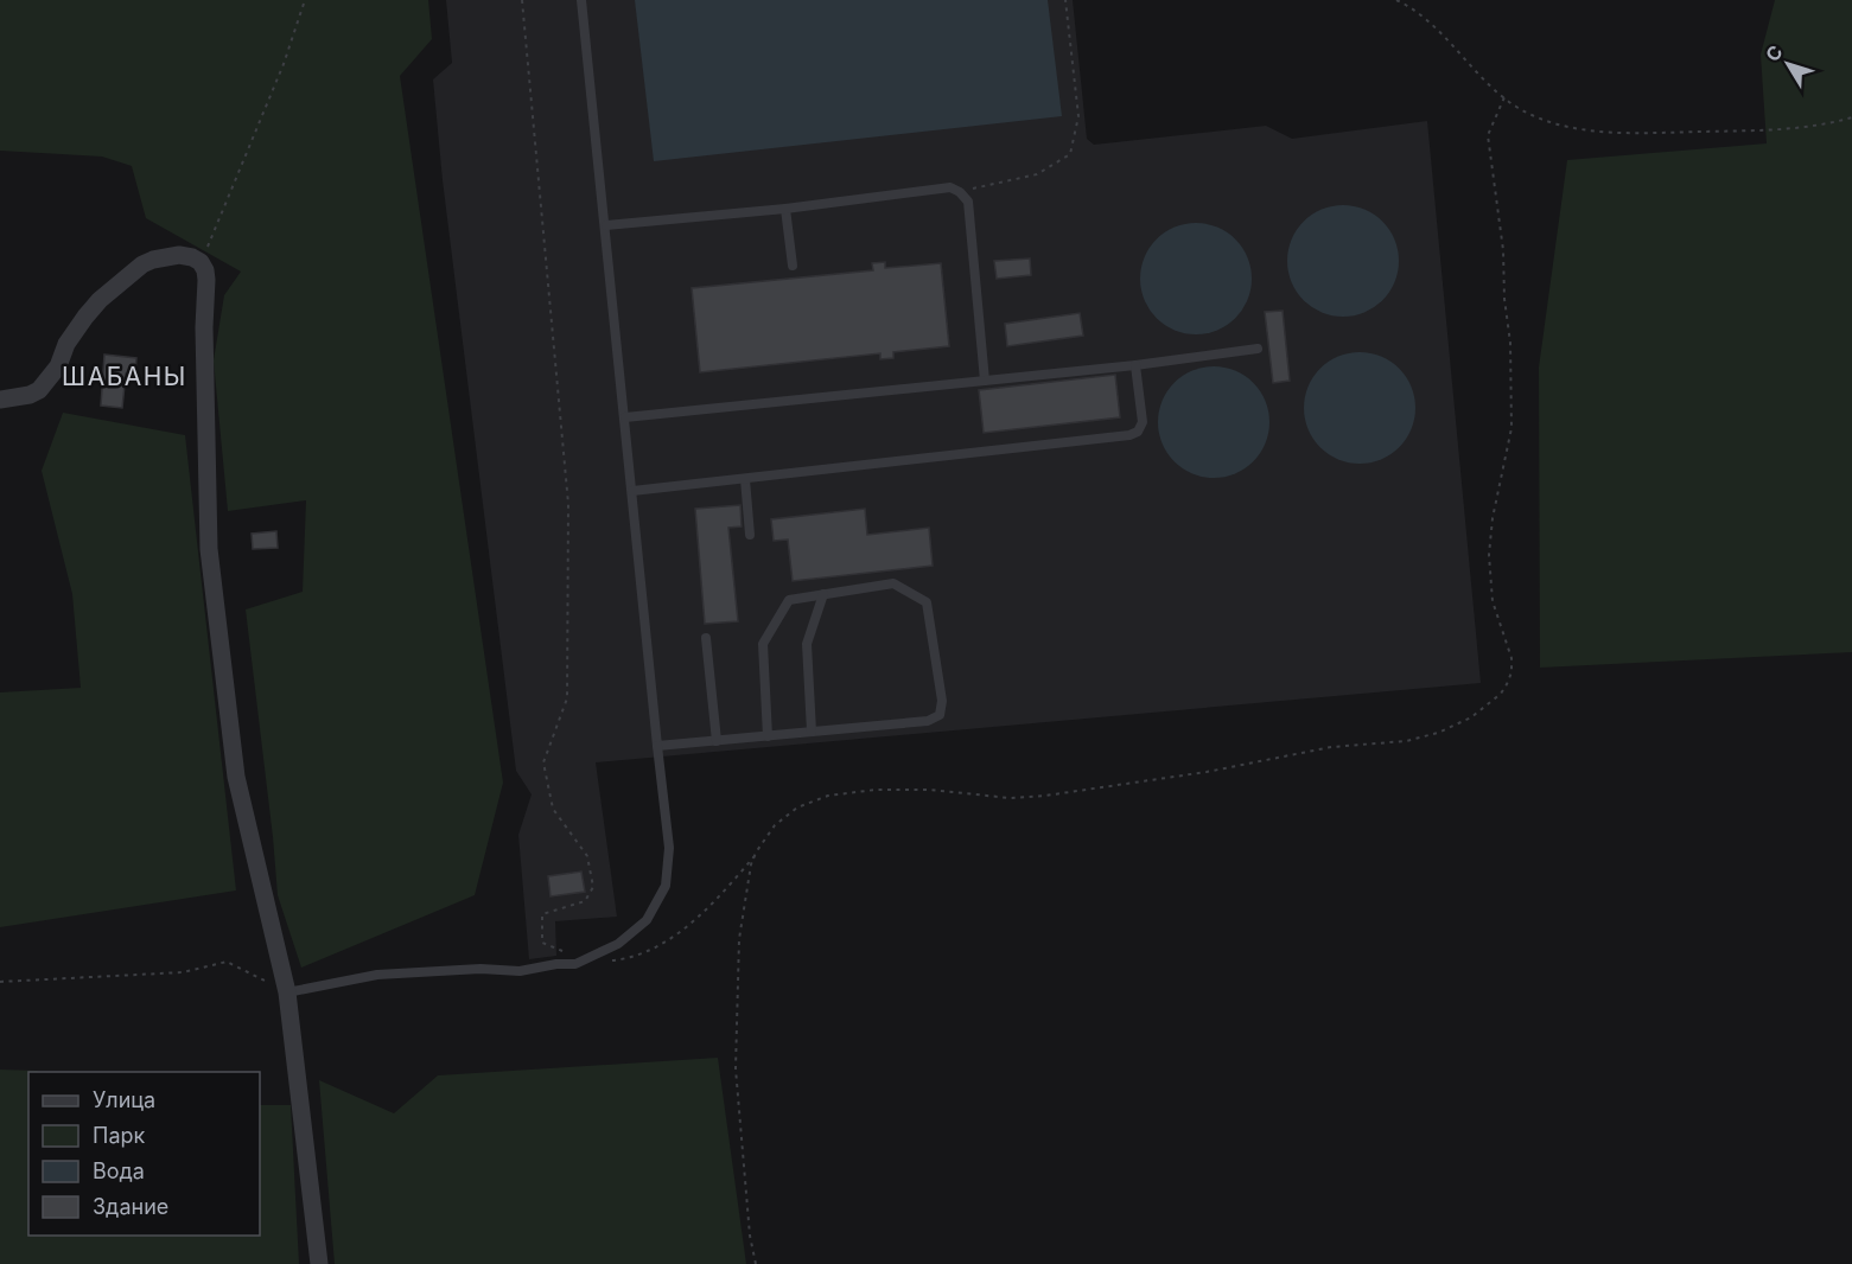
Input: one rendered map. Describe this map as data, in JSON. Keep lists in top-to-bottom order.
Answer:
{
  "districts": ["ШАБАНЫ"],
  "legend": [
    "Улица",
    "Парк",
    "Вода",
    "Здание"
  ],
  "north": "top left"
}
